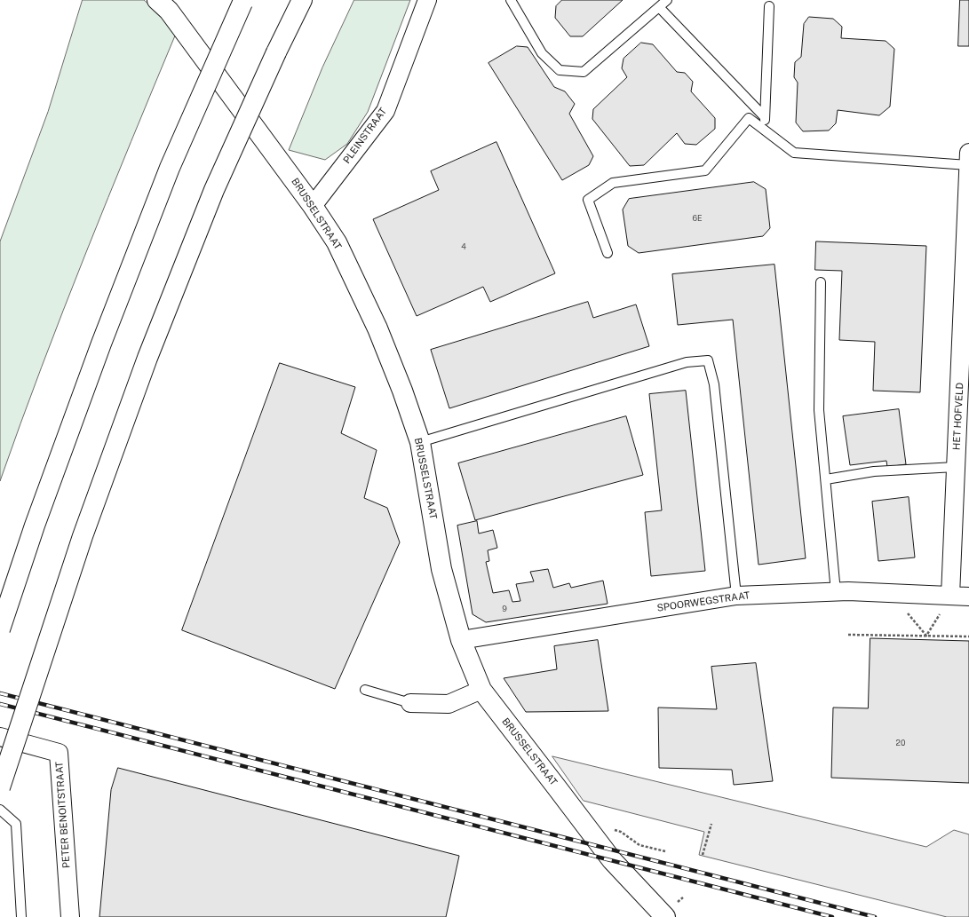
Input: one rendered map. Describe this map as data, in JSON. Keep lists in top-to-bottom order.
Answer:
{
  "streets": {
    "main road": ["BRUSSELSTRAAT"],
    "street": [
      "PLEINSTRAAT",
      "HET HOFVELD",
      "SPOORWEGSTRAAT",
      "PETER BENOITSTRAAT"
    ]
  },
  "crossings": [
    ["PLEINSTRAAT", "BRUSSELSTRAAT"],
    ["BRUSSELSTRAAT", "SPOORWEGSTRAAT"],
    ["HET HOFVELD", "SPOORWEGSTRAAT"]
  ],
  "house_numbers": [
    "6E",
    "4",
    "9",
    "20"
  ]
}
